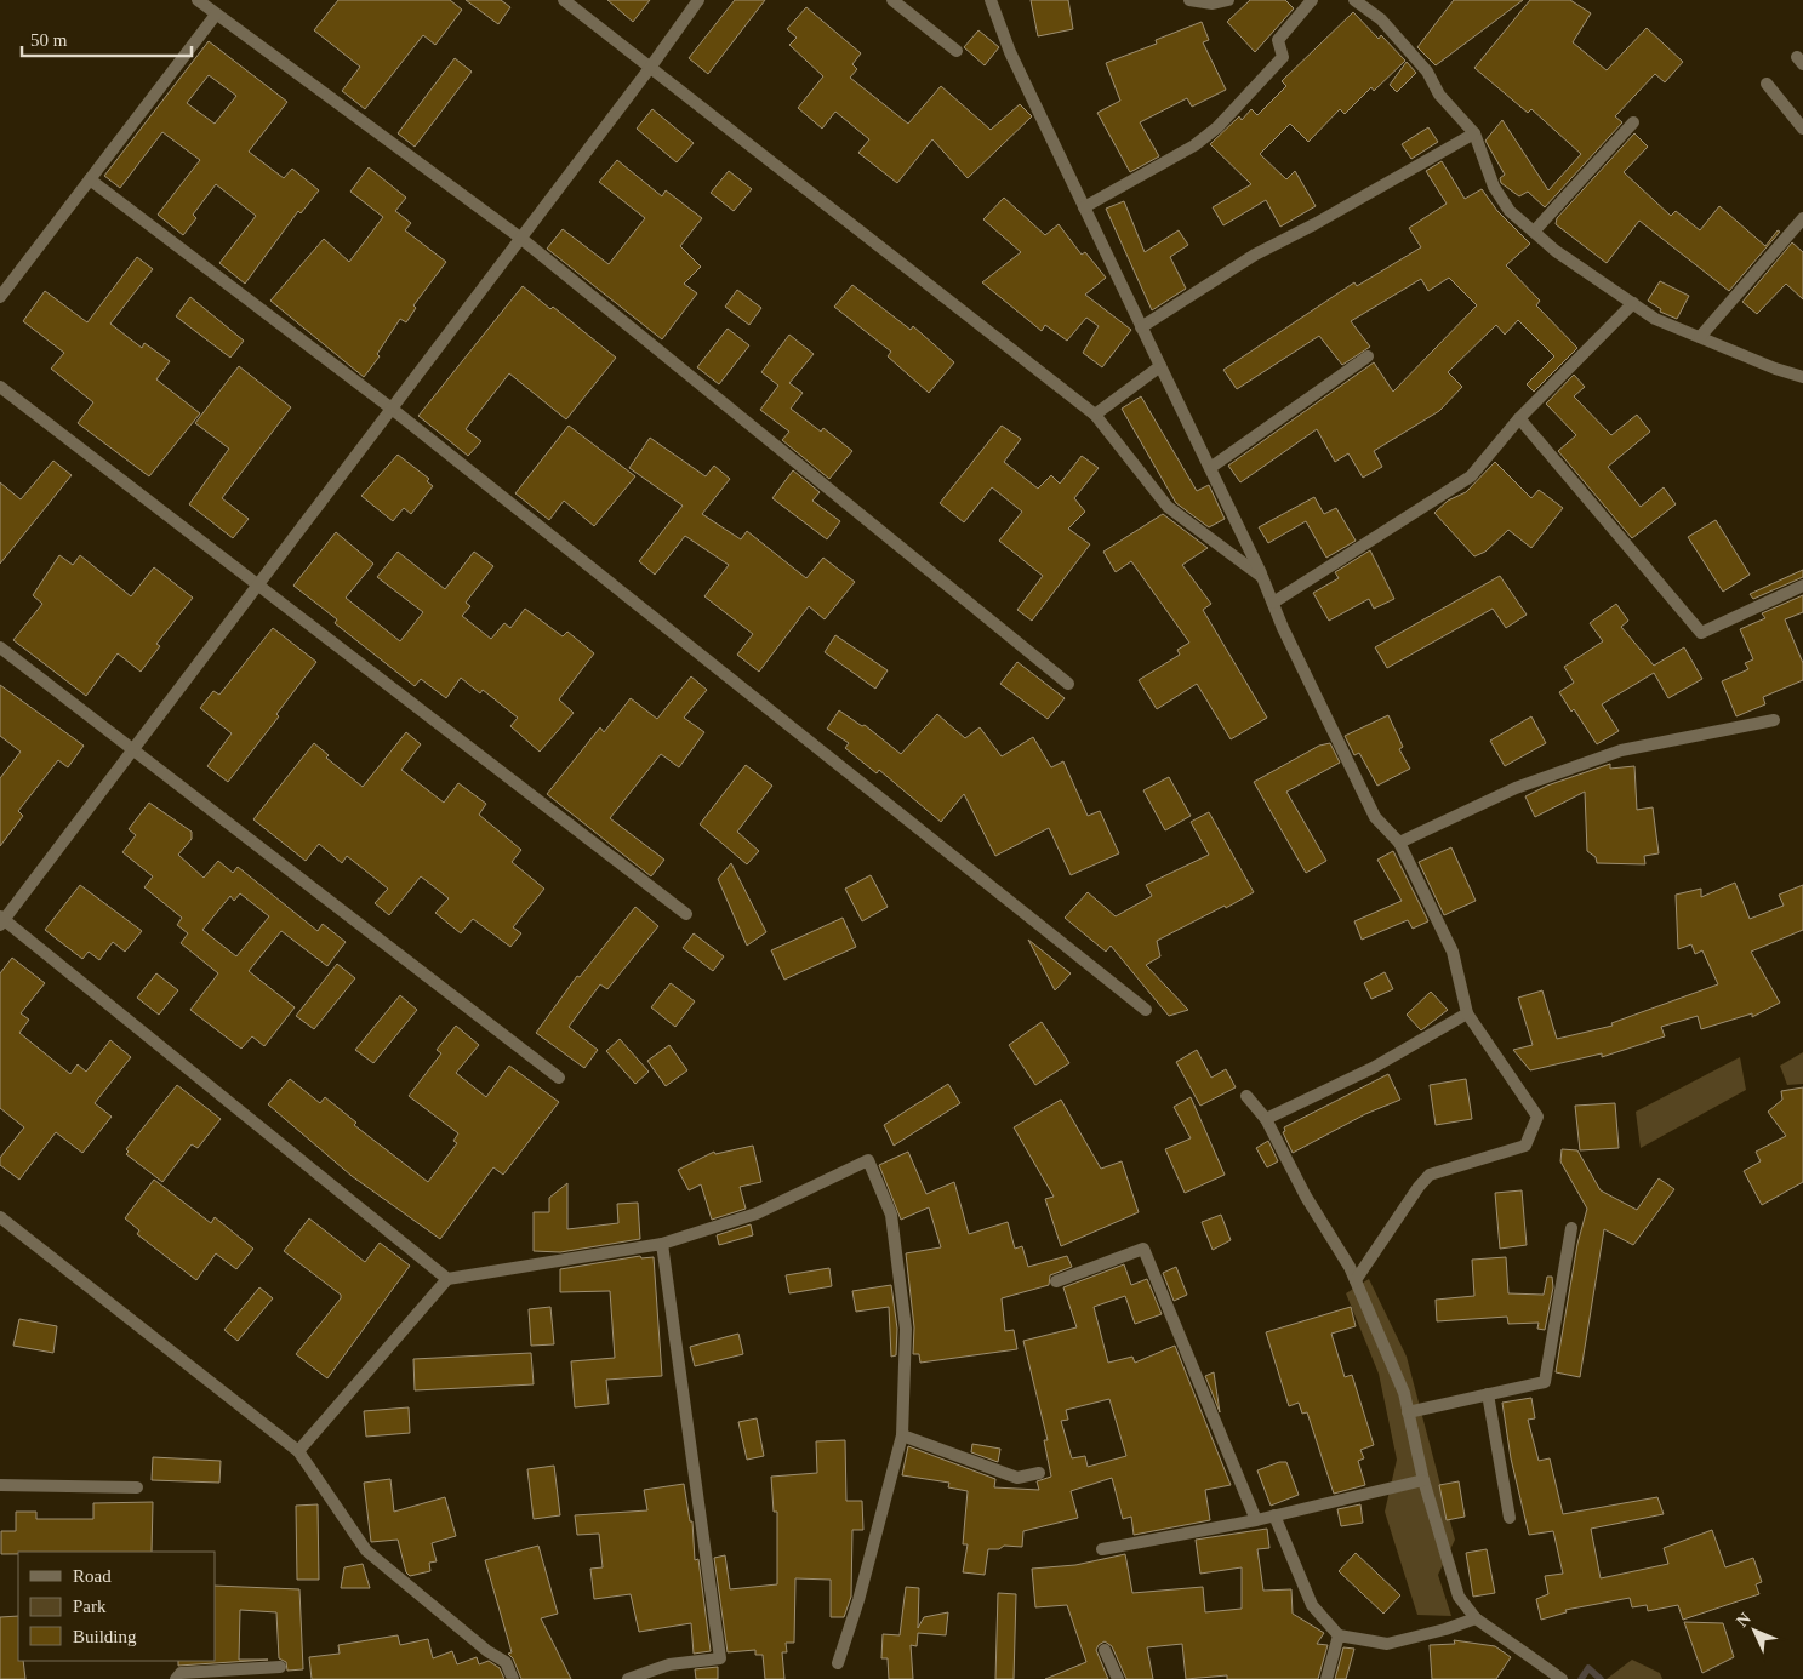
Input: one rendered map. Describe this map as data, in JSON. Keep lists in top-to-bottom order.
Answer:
{
  "legend": ["Road", "Park", "Building"],
  "scale_bar": "50 m",
  "north": "top left"
}
